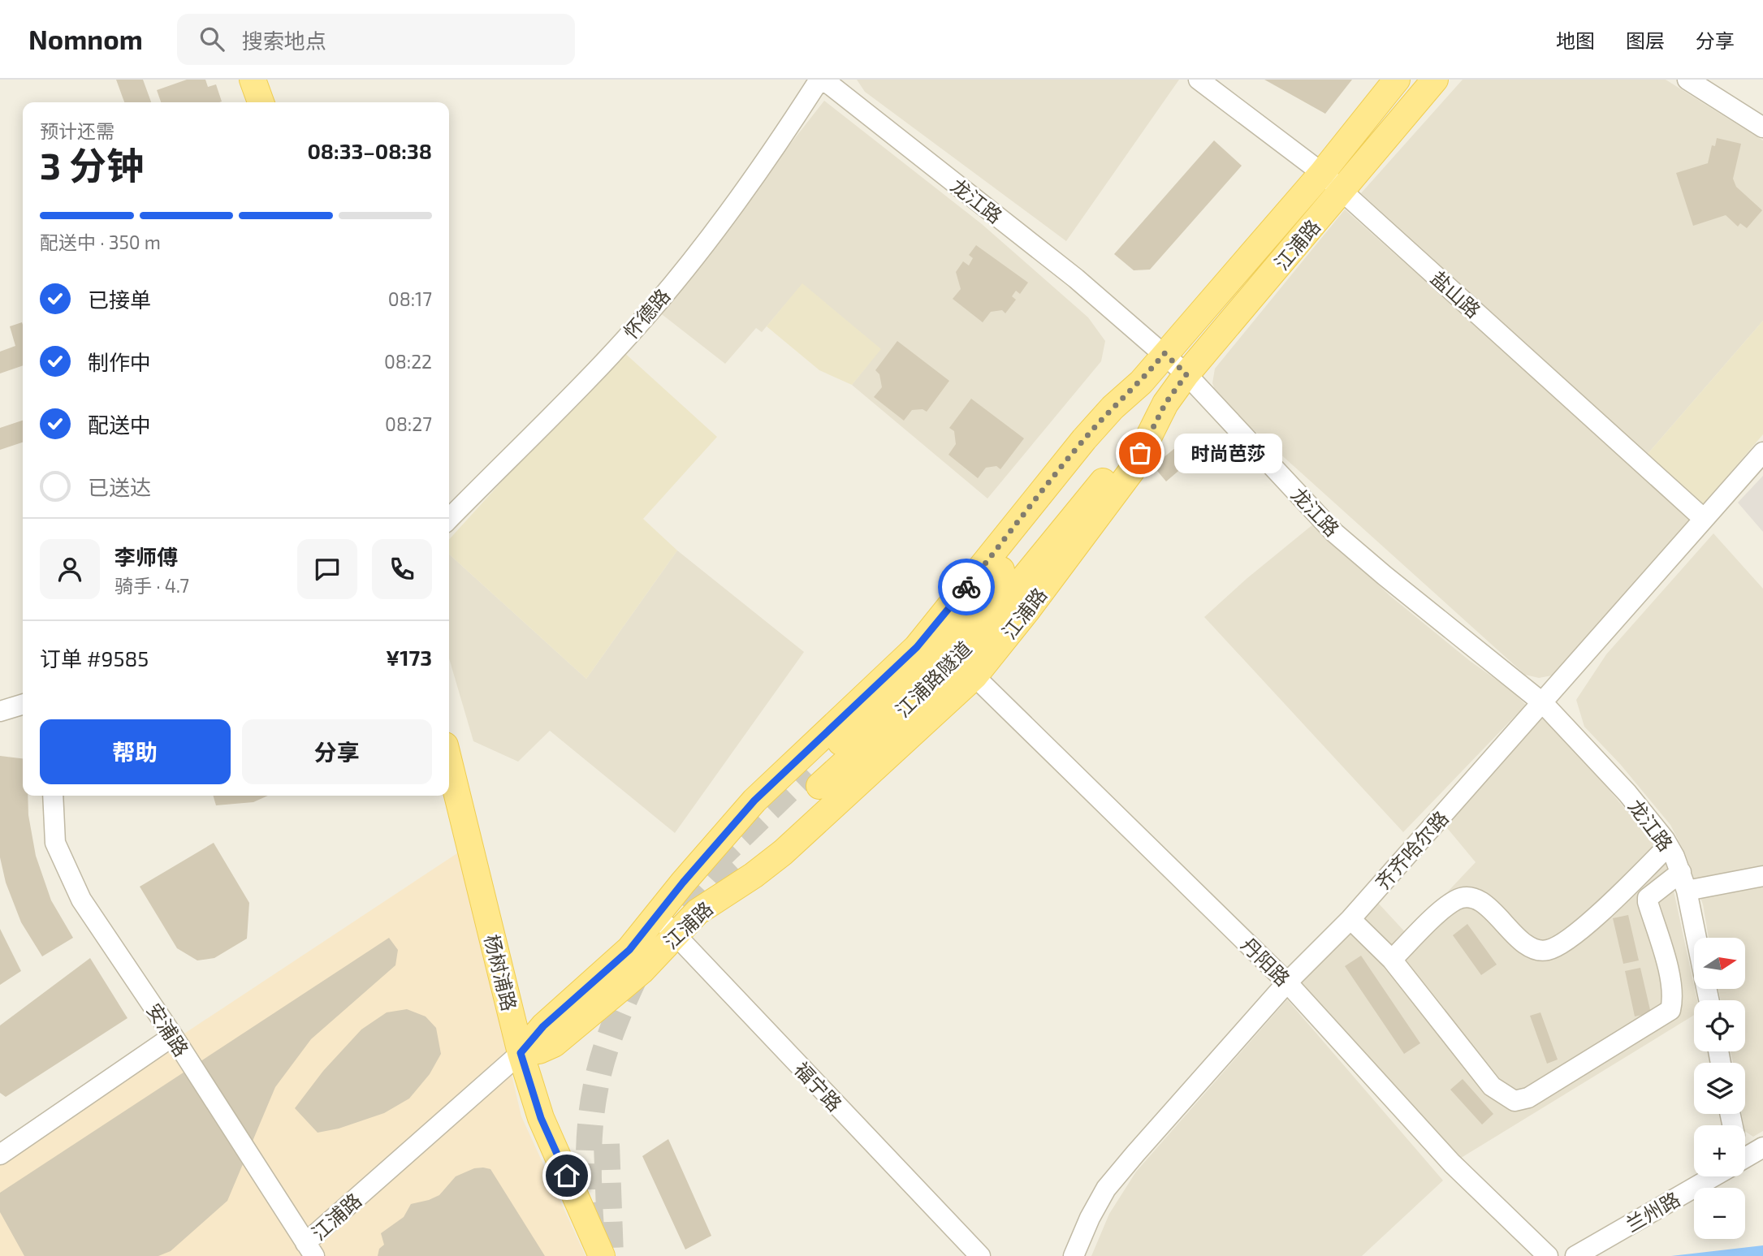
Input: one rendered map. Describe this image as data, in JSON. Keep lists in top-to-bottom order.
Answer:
{
  "streets": {
    "main road": ["江浦路", "江浦路隧道", "杨树浦路"],
    "street": [
      "龙江路",
      "盐山路",
      "怀德路",
      "齐齐哈尔路",
      "丹阳路",
      "安浦路",
      "福宁路",
      "兰州路"
    ]
  },
  "crossings": [
    ["龙江路", "江浦路"],
    ["龙江路", "齐齐哈尔路"],
    ["江浦路", "盐山路"],
    ["江浦路", "江浦路隧道"],
    ["江浦路", "丹阳路"],
    ["江浦路", "杨树浦路"],
    ["江浦路", "安浦路"],
    ["江浦路", "福宁路"],
    ["盐山路", "齐齐哈尔路"],
    ["齐齐哈尔路", "丹阳路"]
  ],
  "places": ["时尚芭莎"],
  "north": "right",
  "page": {
    "header": "Nomnom",
    "search": "搜索地点",
    "nav": ["地图", "图层", "分享"],
    "heading": ["3 分钟", "预计还需", "08:33–08:38"],
    "panel": [
      "李师傅",
      "骑手 · 4.7",
      "订单 #9585",
      "¥173"
    ],
    "bar": "配送中 · 350 m",
    "list": [
      ["已接单", "08:17"],
      ["制作中", "08:22"],
      ["配送中", "08:27"],
      "已送达"
    ],
    "bubble": "时尚芭莎",
    "buttons": ["帮助", "分享"],
    "map_buttons": ["+", "−"]
  }
}
